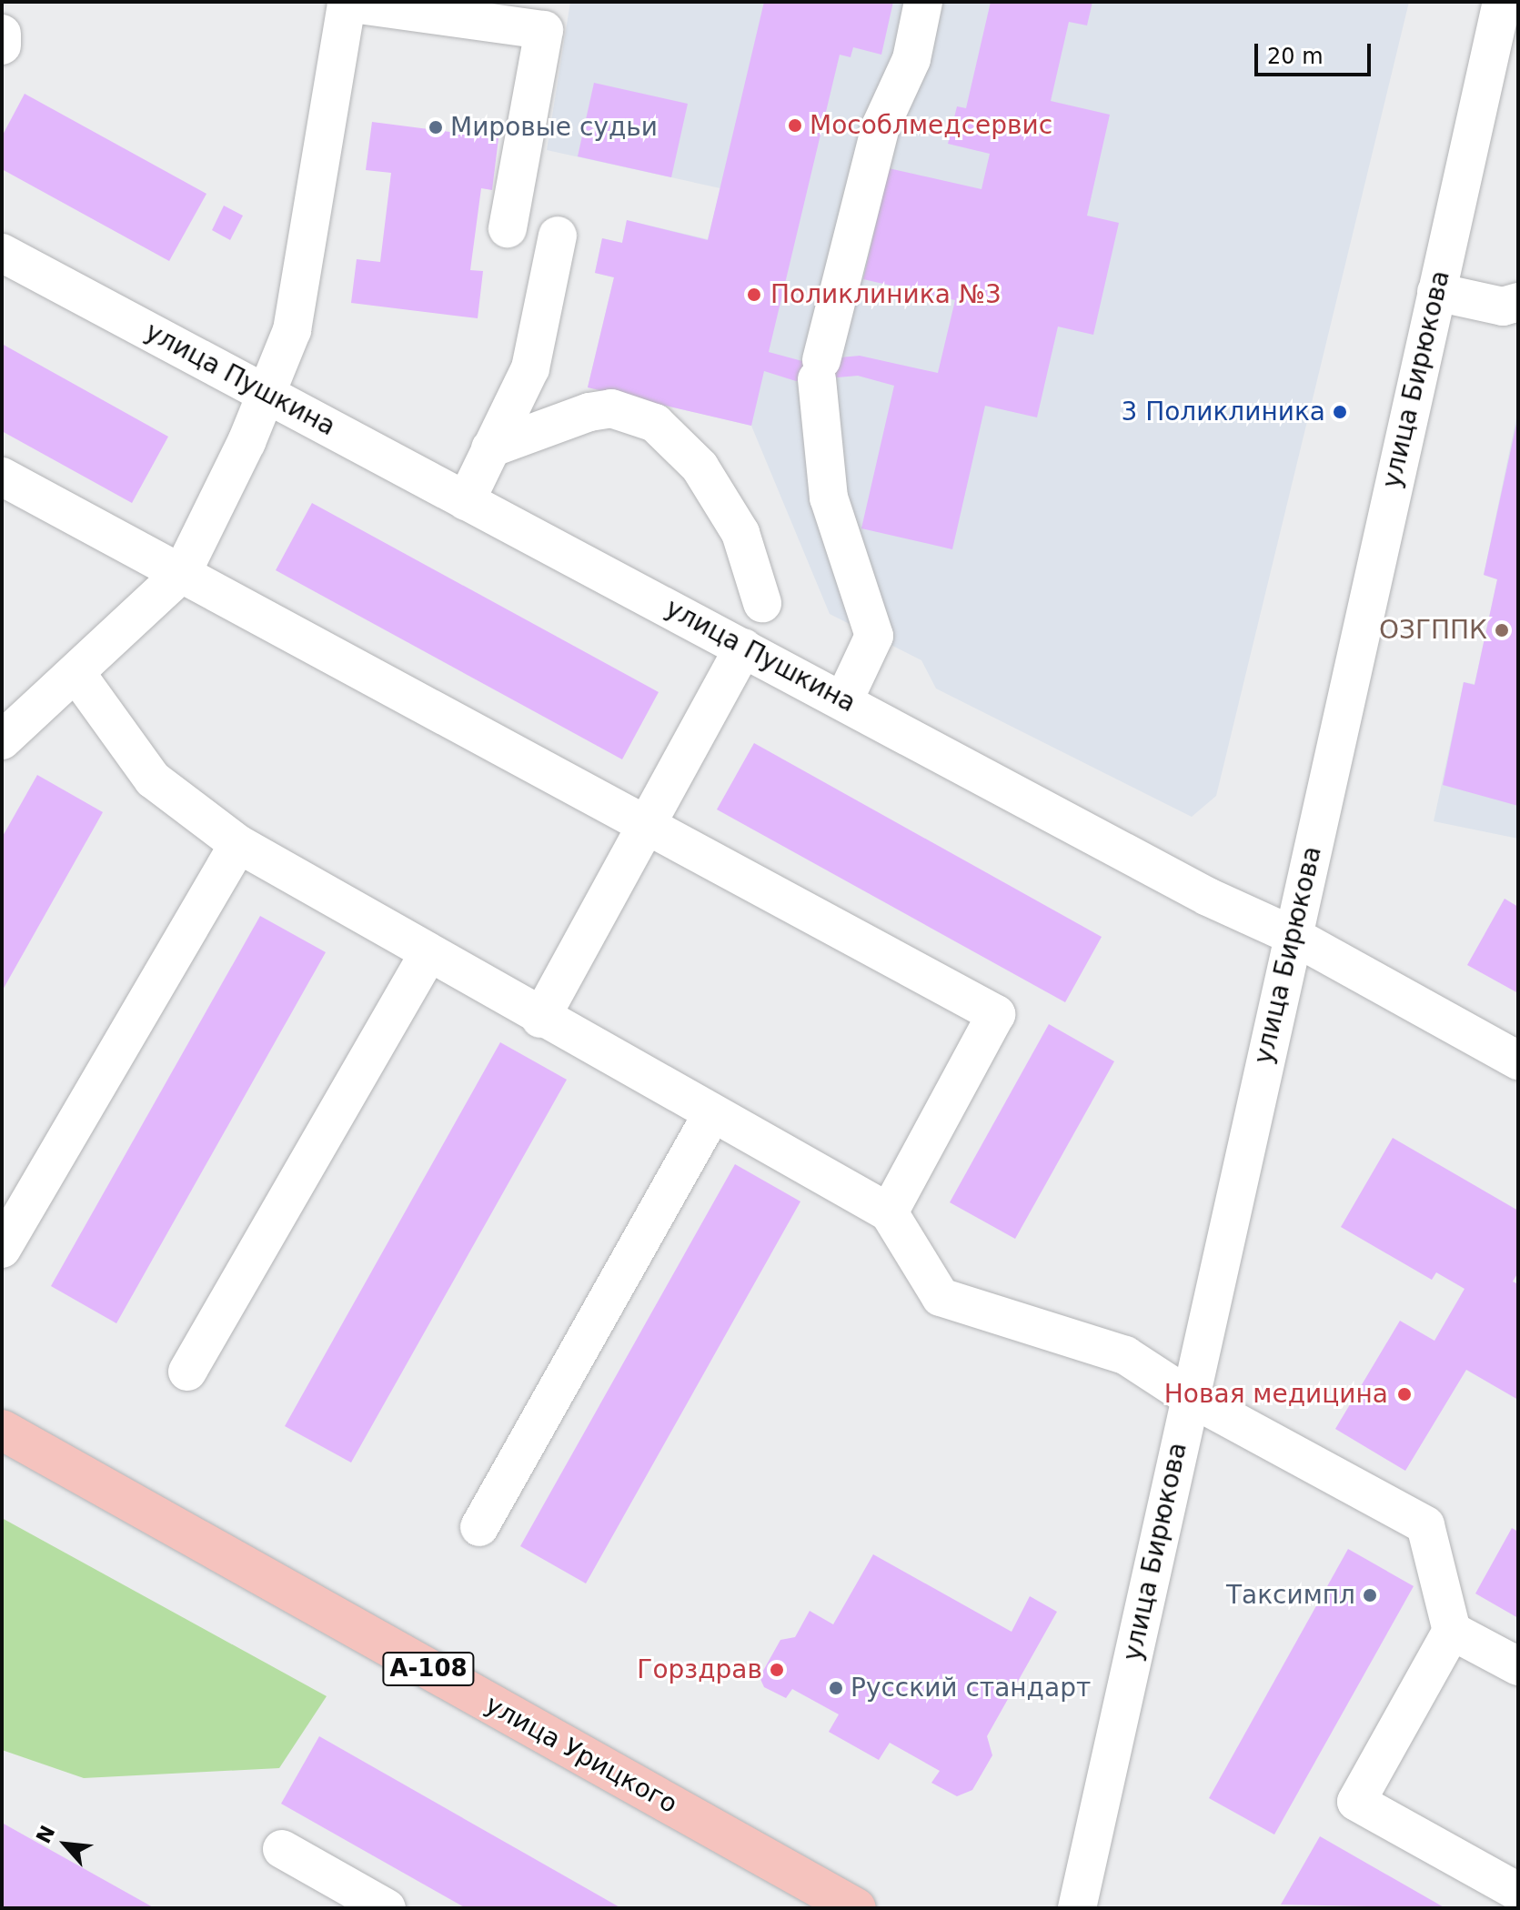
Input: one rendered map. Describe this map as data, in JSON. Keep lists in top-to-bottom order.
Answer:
{
  "streets": {
    "highway": ["А-108", "улица Урицкого"],
    "street": ["улица Пушкина", "улица Бирюкова"]
  },
  "crossings": [
    ["улица Пушкина", "улица Бирюкова"]
  ],
  "places": [
    "Мособлмедсервис",
    "Мировые судьи",
    "Поликлиника №3",
    "3 Поликлиника",
    "ОЗГППК",
    "Новая медицина",
    "Таксимпл",
    "Горздрав",
    "Русский стандарт"
  ],
  "scale_bar": "20 m",
  "north": "top left"
}
